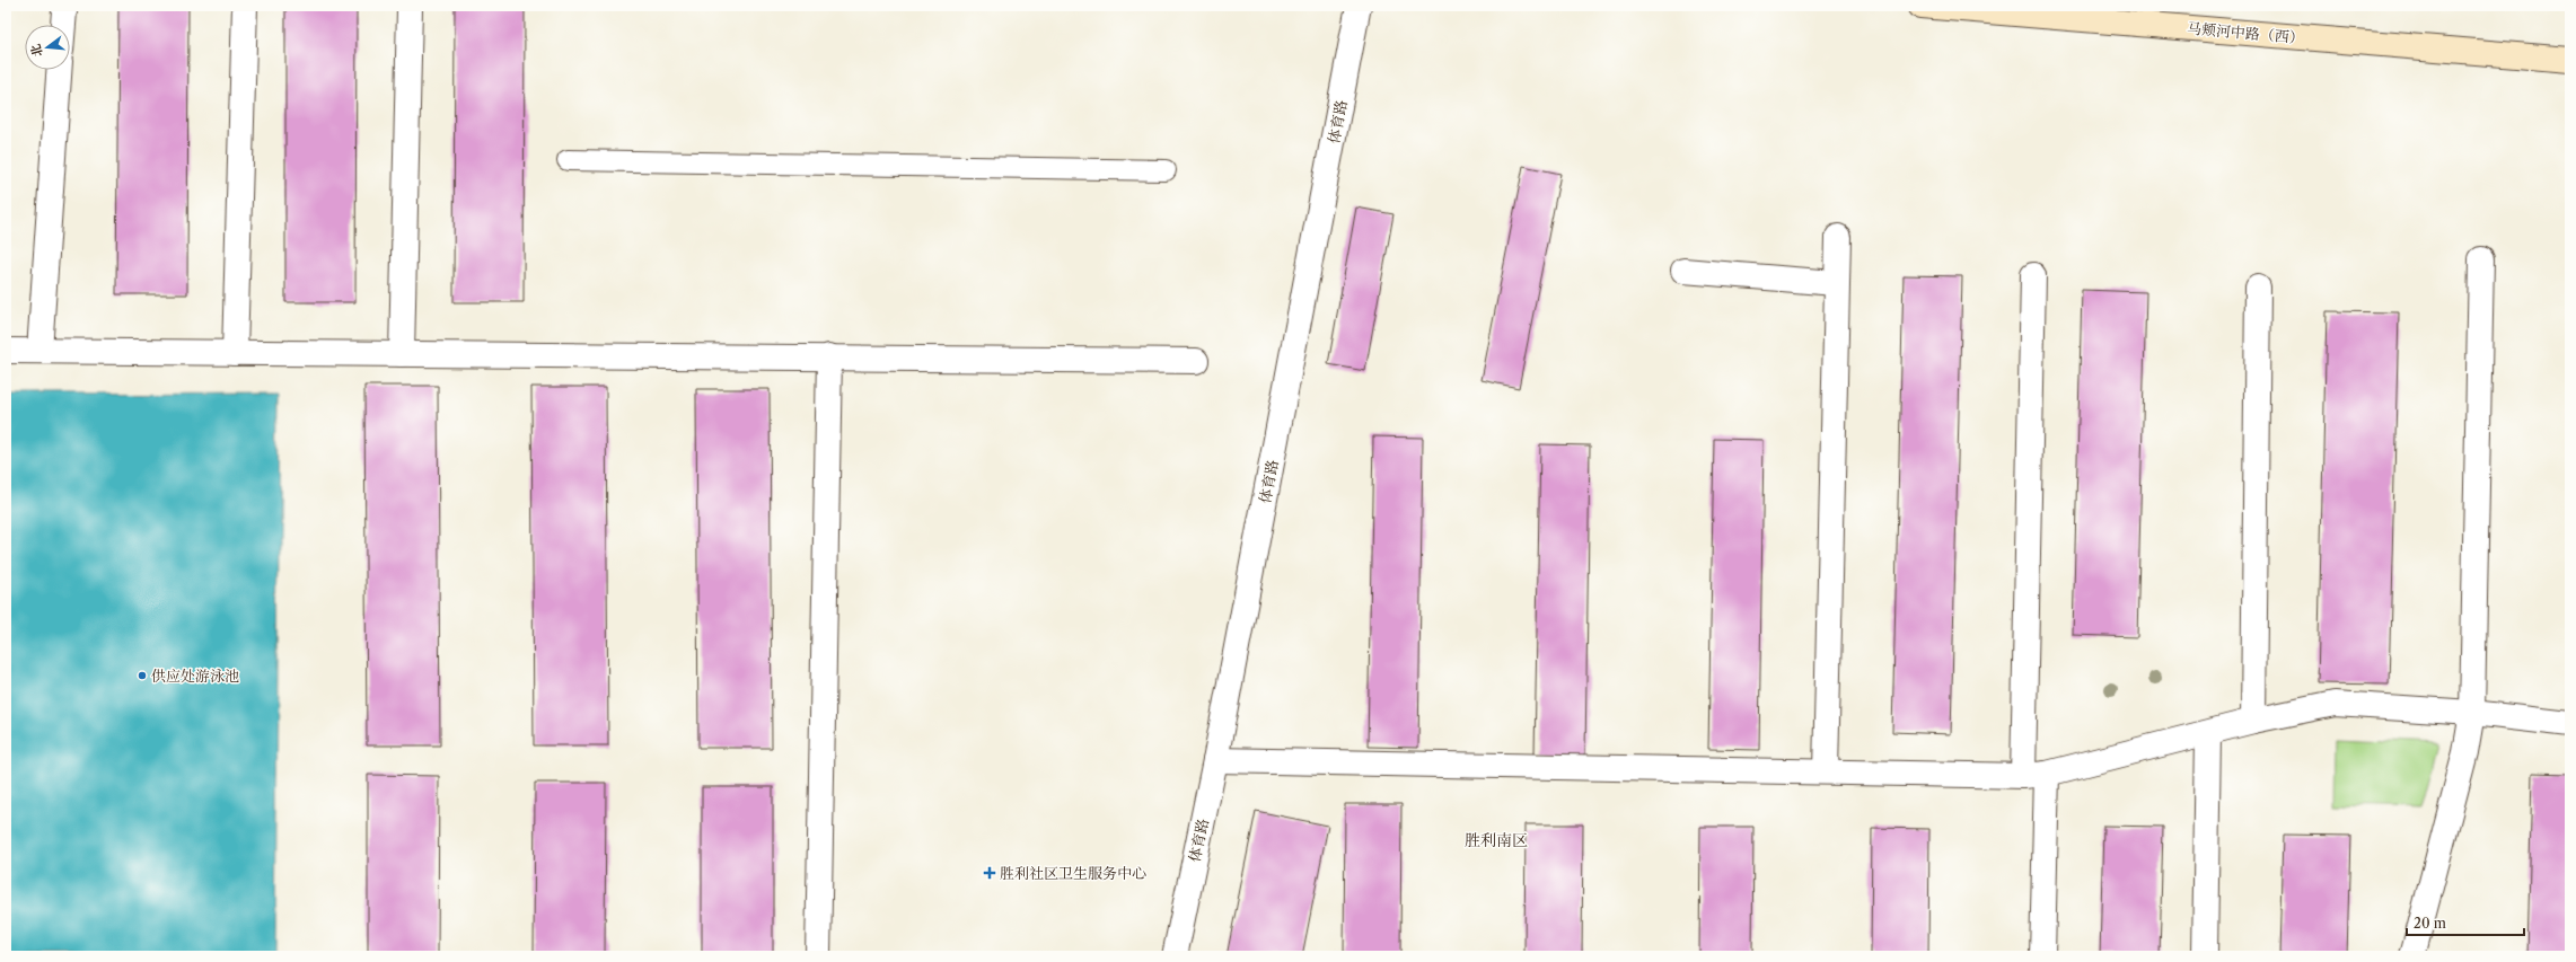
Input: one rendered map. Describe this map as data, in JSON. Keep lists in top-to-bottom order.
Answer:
{
  "streets": {
    "street": ["马颊河中路（西）", "体育路"]
  },
  "districts": ["胜利南区"],
  "places": {
    "other": ["供应处游泳池"],
    "health": ["胜利社区卫生服务中心"]
  },
  "scale_bar": "20 m",
  "north": "left"
}
